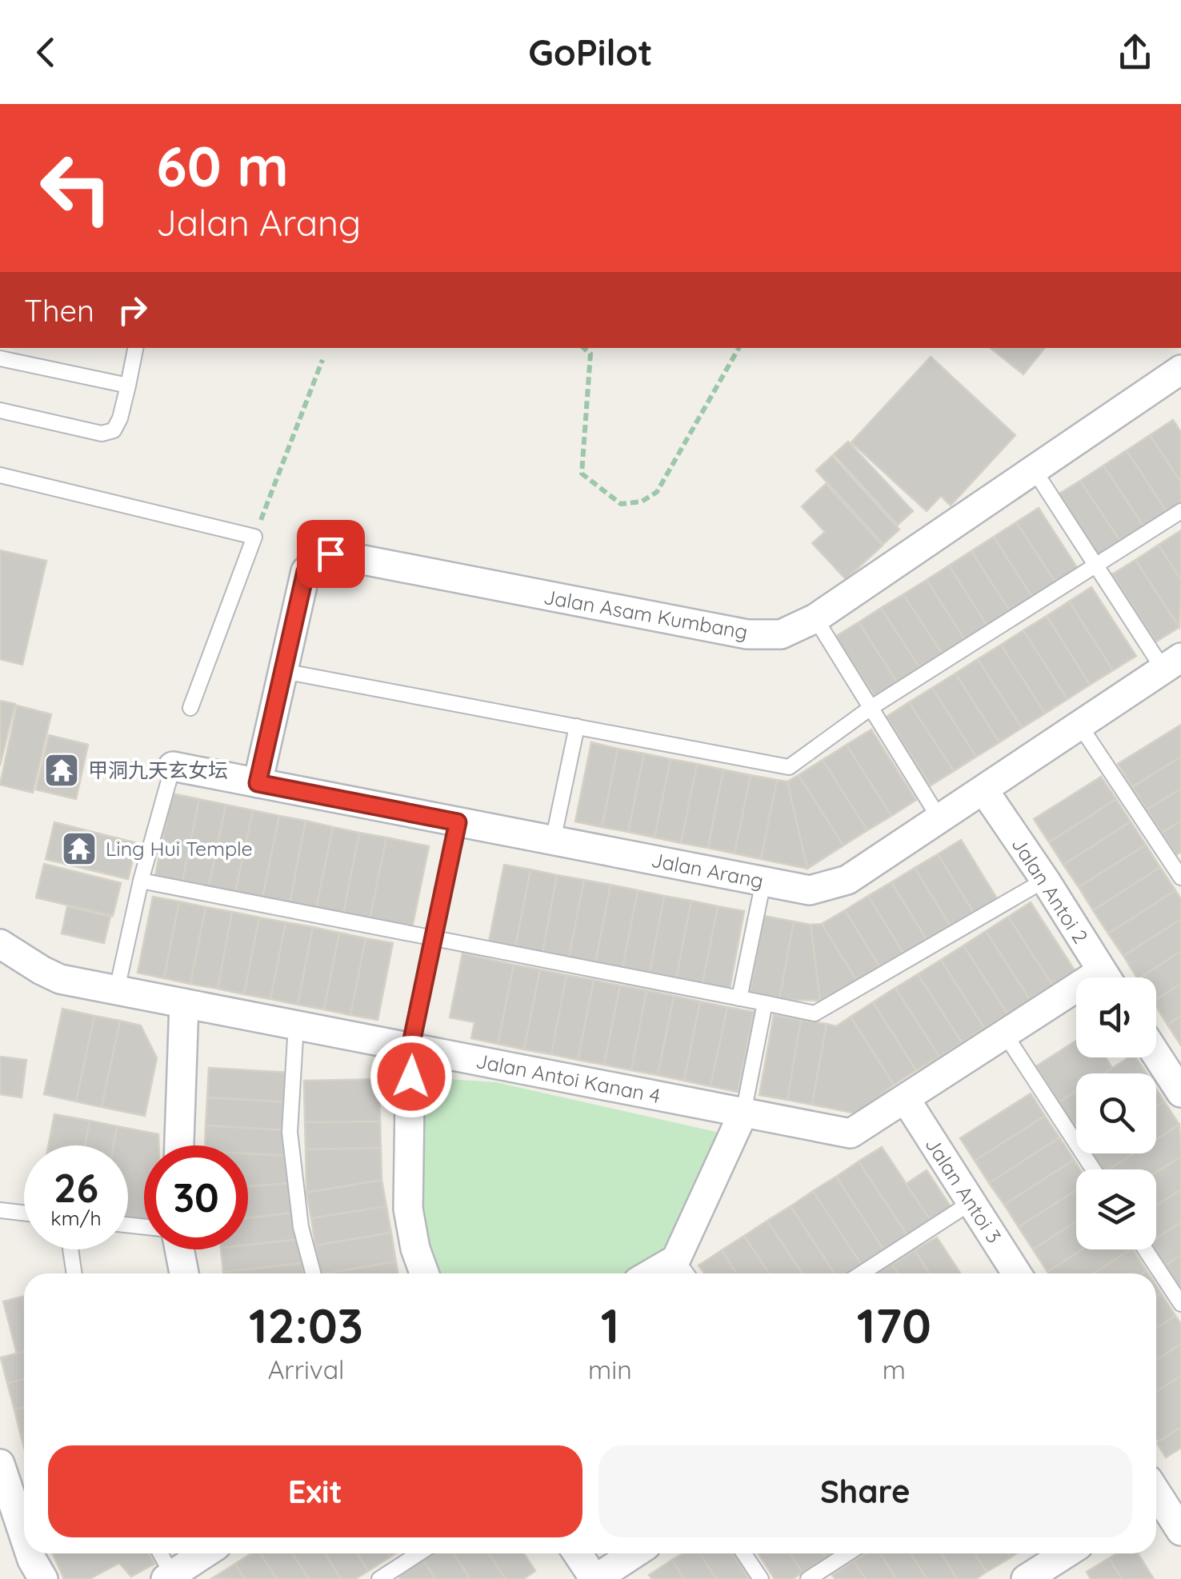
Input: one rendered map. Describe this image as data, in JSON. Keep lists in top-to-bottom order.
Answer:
{
  "streets": {
    "street": [
      "Jalan Asam Kumbang",
      "Jalan Arang",
      "Jalan Antoi 2",
      "Jalan Antoi Kanan 4",
      "Jalan Antoi 3"
    ]
  },
  "crossings": [
    ["Jalan Asam Kumbang", "Jalan Arang"],
    ["Jalan Arang", "Jalan Antoi 2"],
    ["Jalan Antoi Kanan 4", "Jalan Antoi 3"]
  ],
  "places": {
    "temple": ["甲洞九天玄女坛", "Ling Hui Temple"]
  },
  "page": {
    "header": "GoPilot",
    "turn": ["60 m", "Jalan Arang"],
    "then": "Then",
    "speed": "26 km/h",
    "limit": "30",
    "eta": [
      "12:03",
      "Arrival",
      "1",
      "min",
      "170",
      "m"
    ],
    "buttons": ["Exit", "Share"]
  }
}
